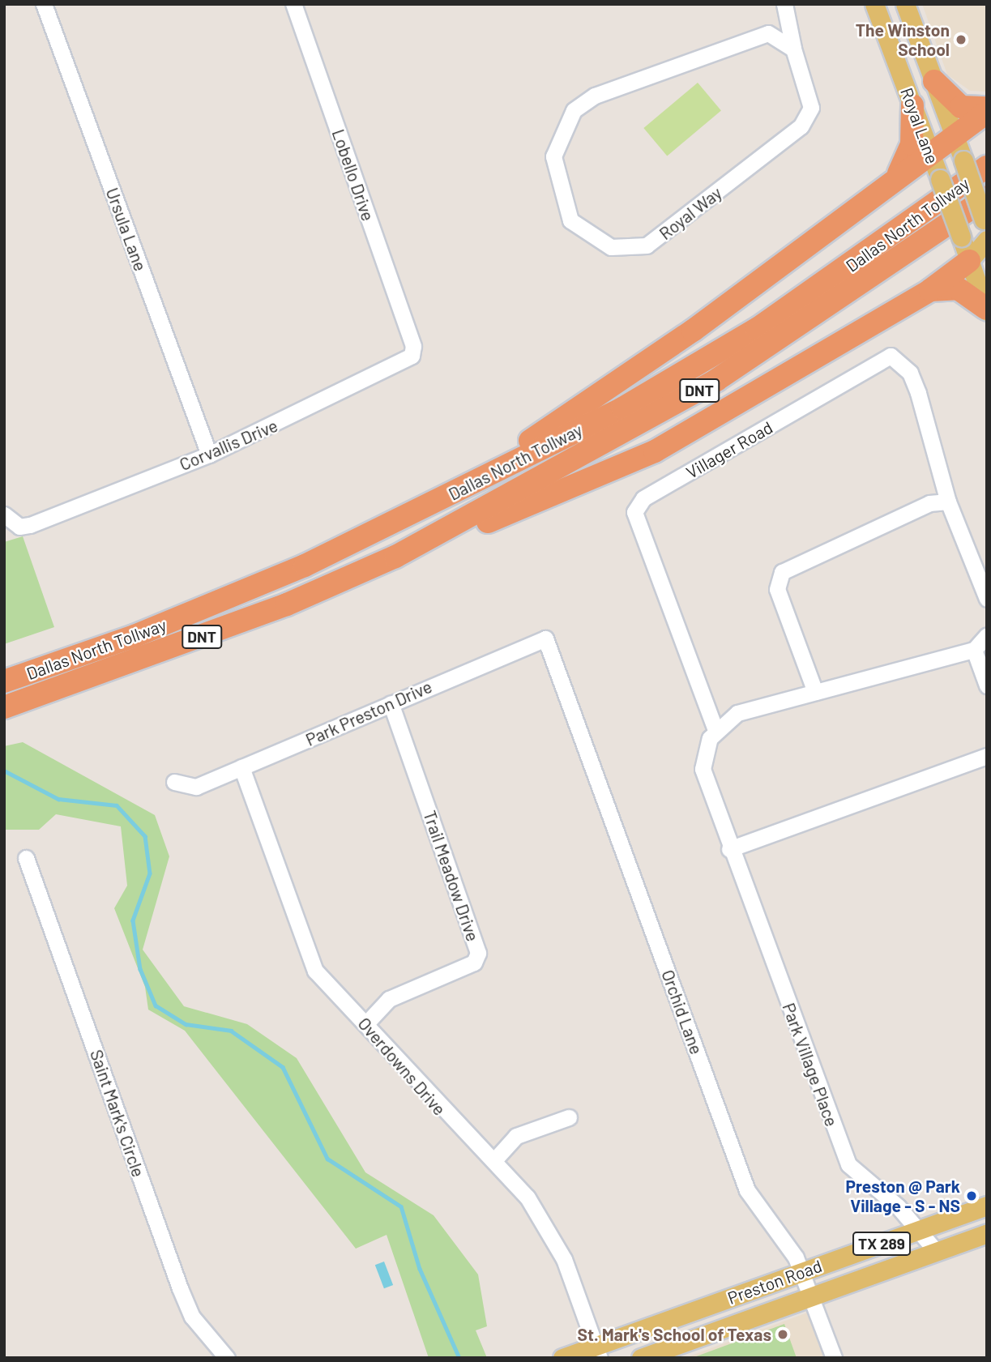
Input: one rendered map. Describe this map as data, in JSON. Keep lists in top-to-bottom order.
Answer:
{
  "streets": {
    "highway": ["Dallas North Tollway", "DNT"],
    "main road": ["Royal Lane", "TX 289", "Preston Road"],
    "street": [
      "Lobello Drive",
      "Royal Way",
      "Ursula Lane",
      "Corvallis Drive",
      "Villager Road",
      "Park Preston Drive",
      "Trail Meadow Drive",
      "Orchid Lane",
      "Park Village Place",
      "Overdowns Drive",
      "Saint Mark's Circle"
    ]
  },
  "crossings": [
    ["Lobello Drive", "Corvallis Drive"],
    ["Ursula Lane", "Corvallis Drive"],
    ["Villager Road", "Park Village Place"],
    ["Park Preston Drive", "Trail Meadow Drive"],
    ["Park Preston Drive", "Orchid Lane"],
    ["Park Preston Drive", "Overdowns Drive"],
    ["Trail Meadow Drive", "Overdowns Drive"],
    ["Orchid Lane", "Preston Road"],
    ["Park Village Place", "Preston Road"],
    ["Overdowns Drive", "Preston Road"]
  ],
  "places": ["The Winston School", "Preston @ Park Village - S - NS", "St. Mark's School of Texas"]
}
